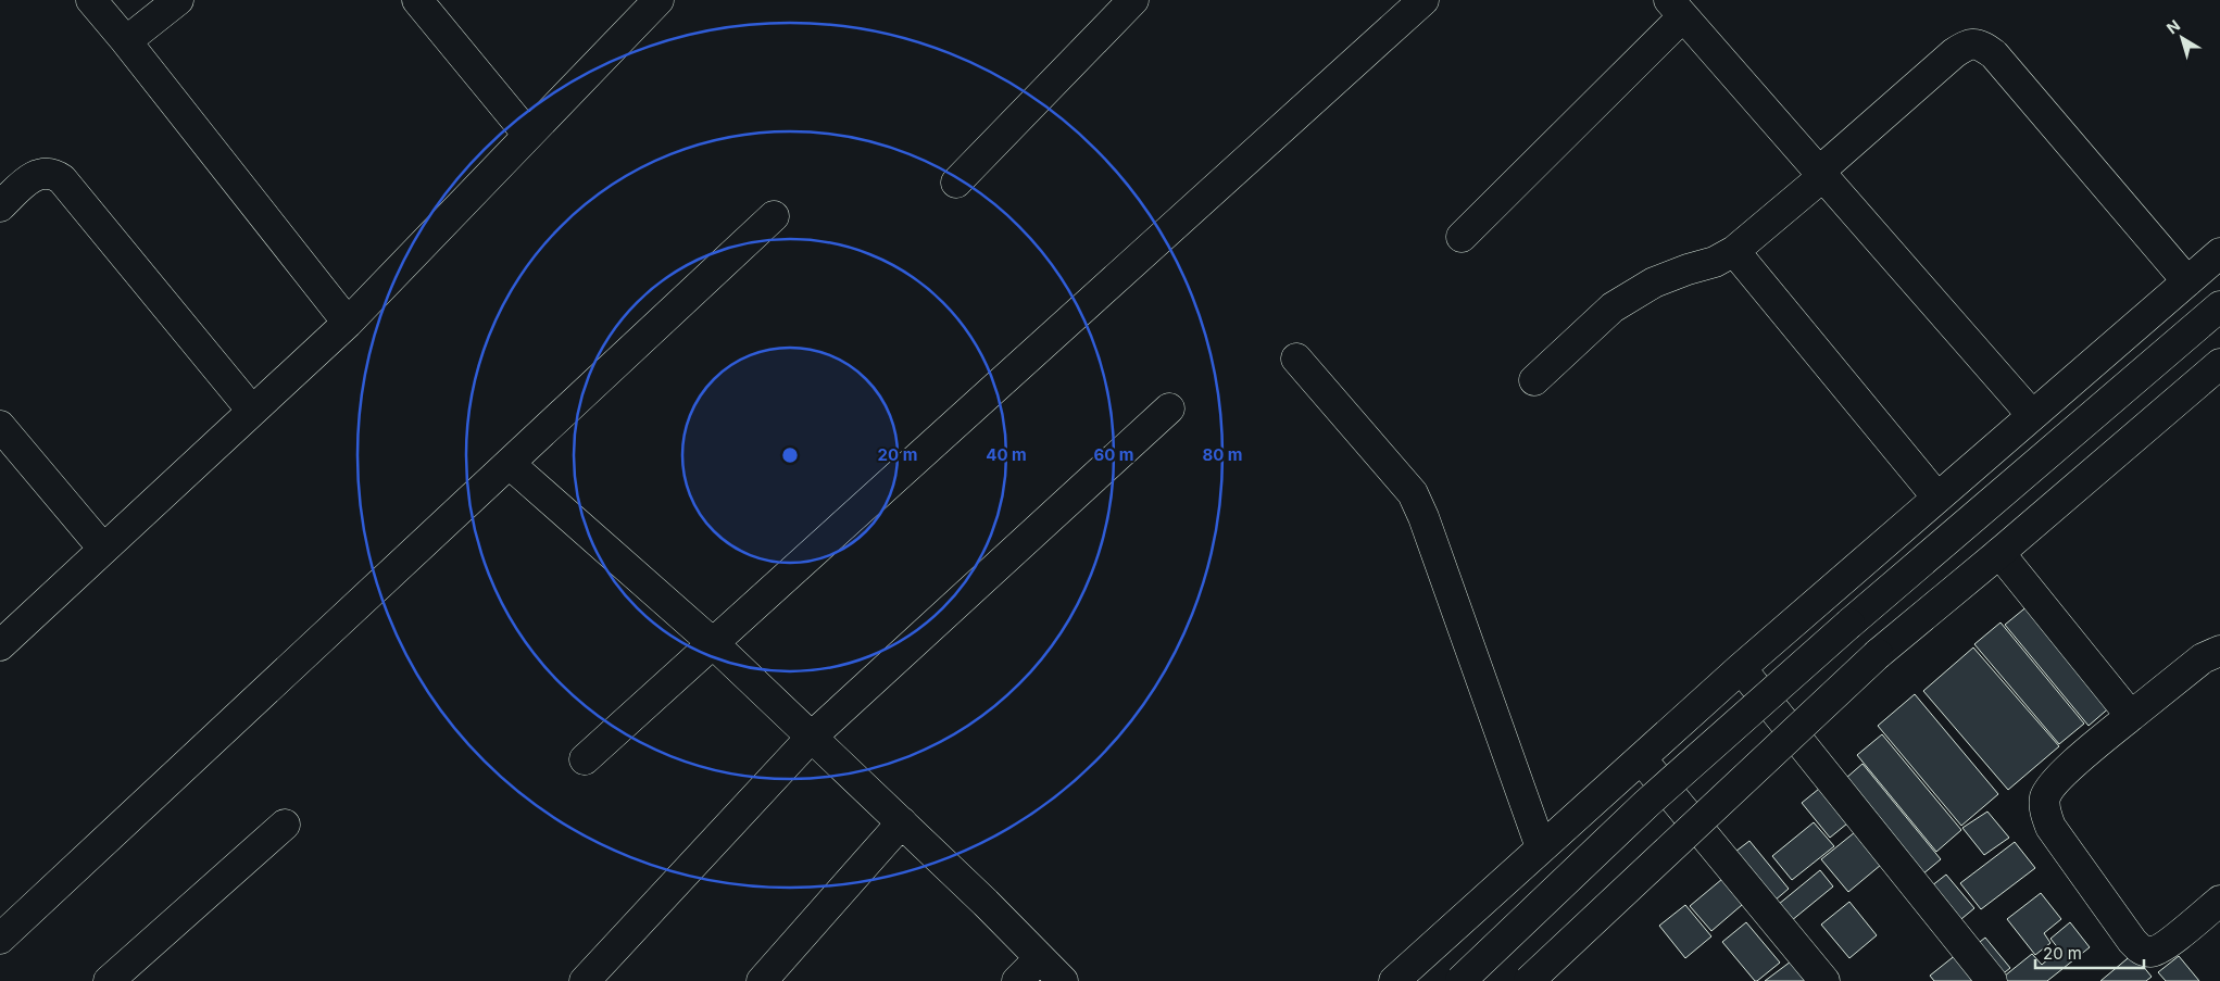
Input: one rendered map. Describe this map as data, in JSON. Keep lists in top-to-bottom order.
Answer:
{
  "scale_bar": "20 m",
  "north": "top left",
  "rings": [
    "20 m",
    "40 m",
    "60 m",
    "80 m"
  ]
}
